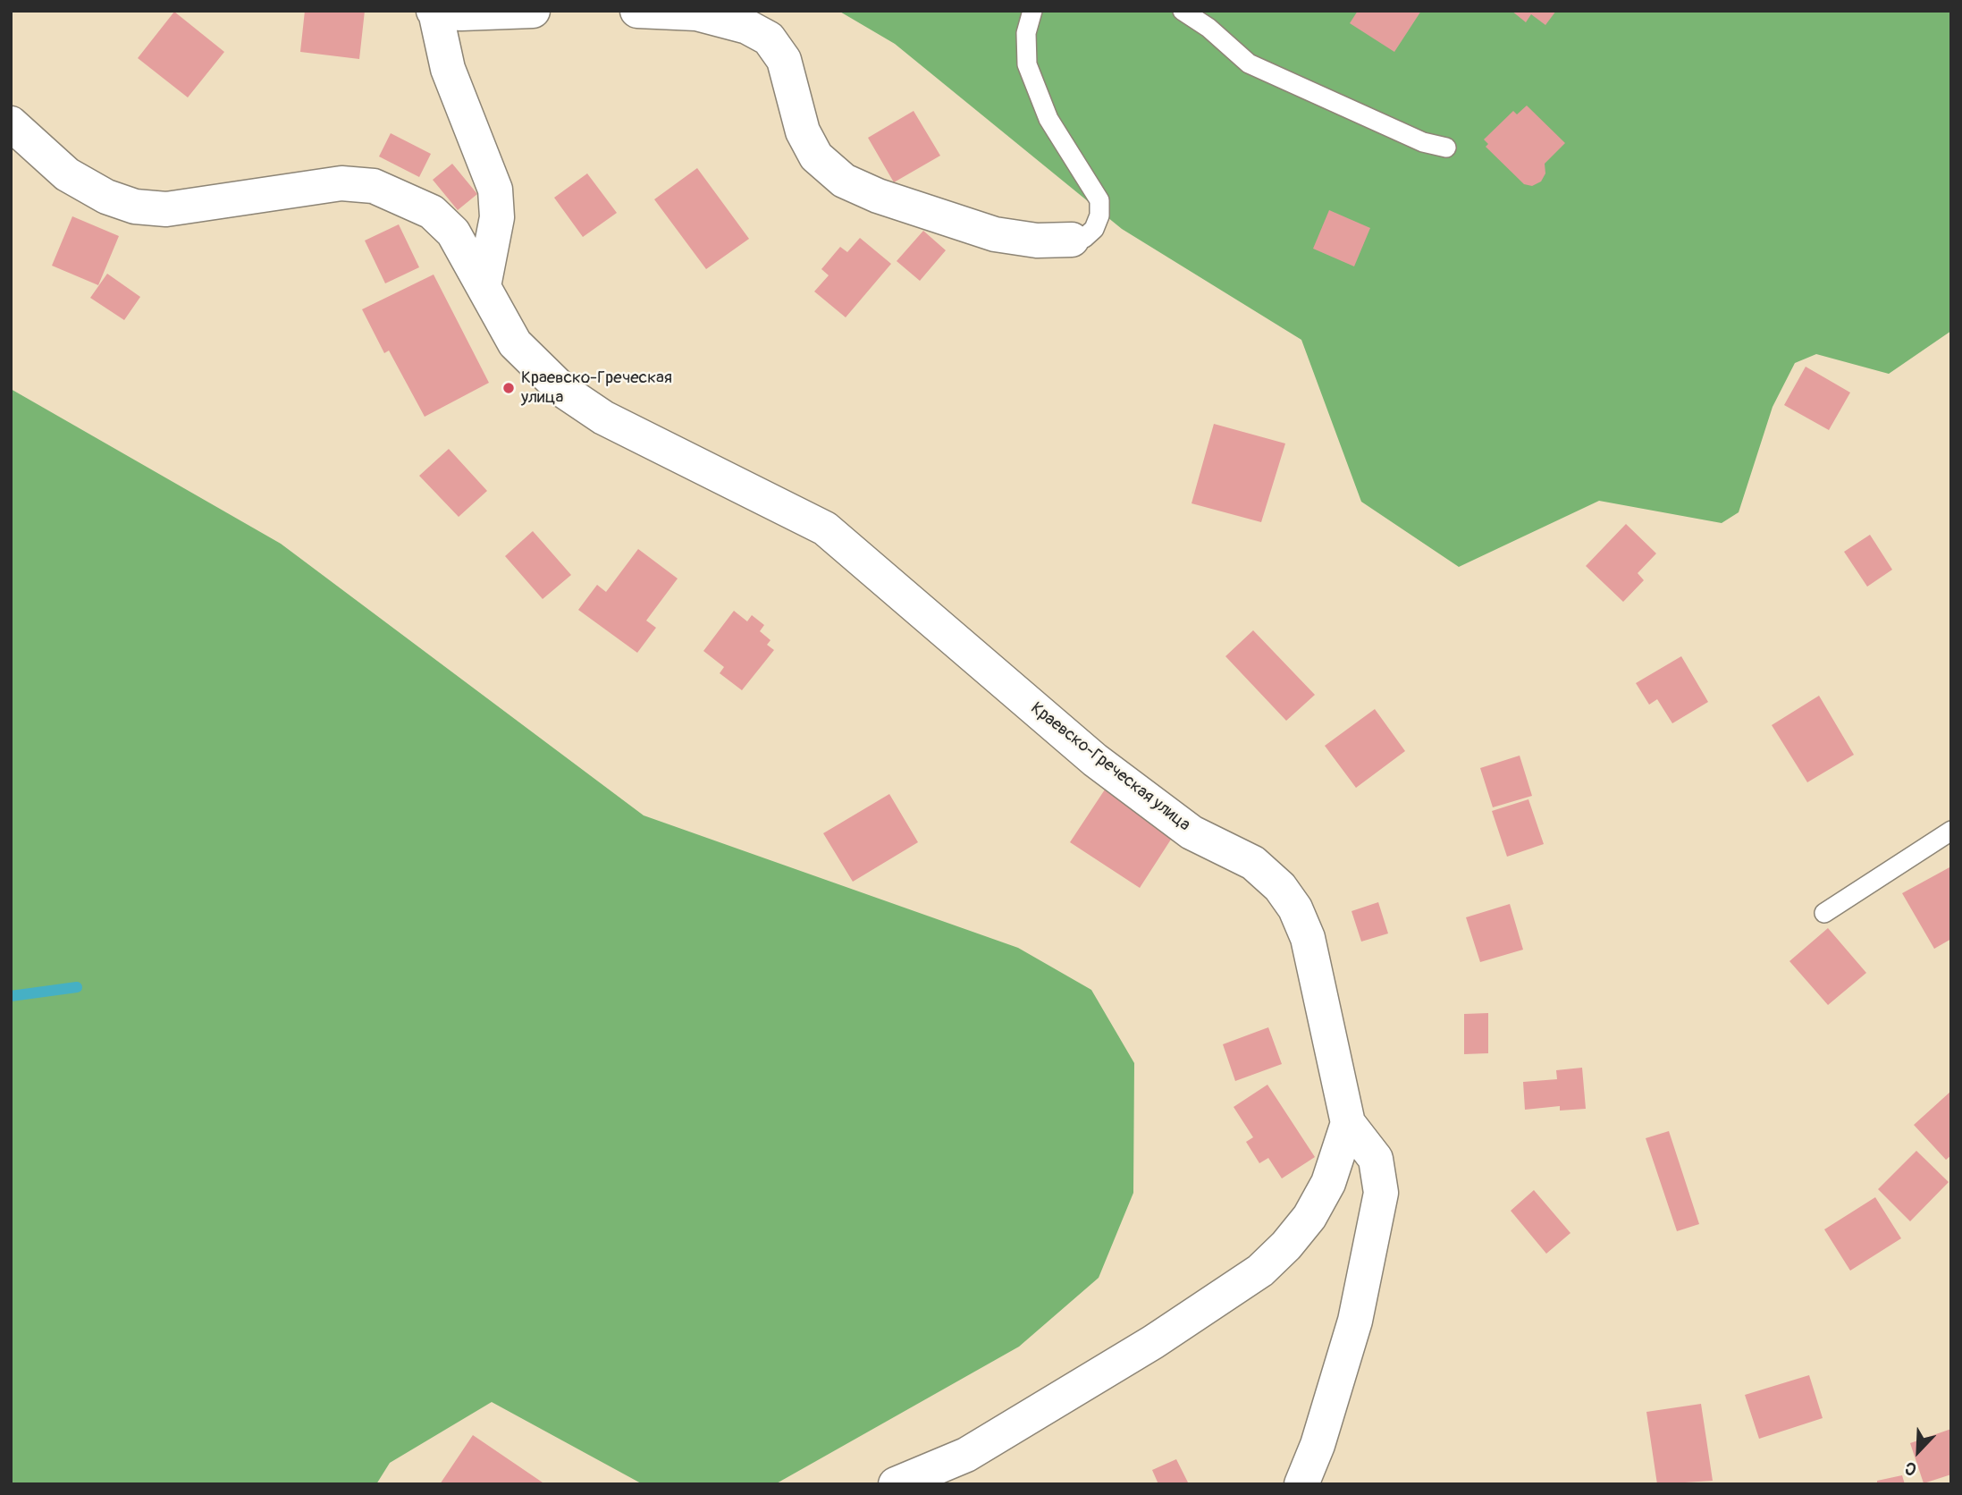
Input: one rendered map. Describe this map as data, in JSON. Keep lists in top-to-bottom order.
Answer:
{
  "streets": {
    "street": ["Краевско-Греческая улица"]
  },
  "places": ["Краевско-Греческая улица"],
  "north": "bottom left"
}
